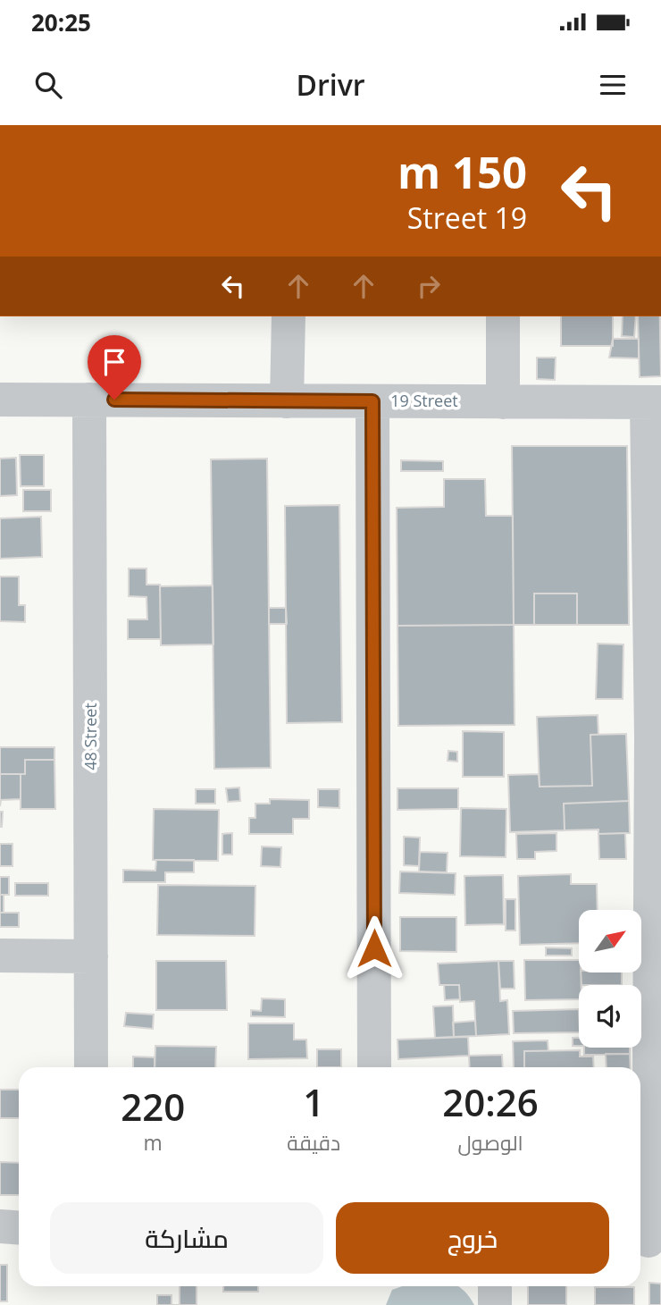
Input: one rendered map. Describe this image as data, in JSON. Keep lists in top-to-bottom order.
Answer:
{
  "streets": {
    "street": ["19 Street", "48 Street"]
  },
  "crossings": [
    ["19 Street", "48 Street"]
  ],
  "north": "top right",
  "page": {
    "status": "20:25",
    "header": "Drivr",
    "turn": ["150 m", "19 Street"],
    "eta": [
      "20:26",
      "الوصول",
      "1",
      "دقيقة",
      "220",
      "m"
    ],
    "buttons": ["خروج", "مشاركة"]
  }
}
